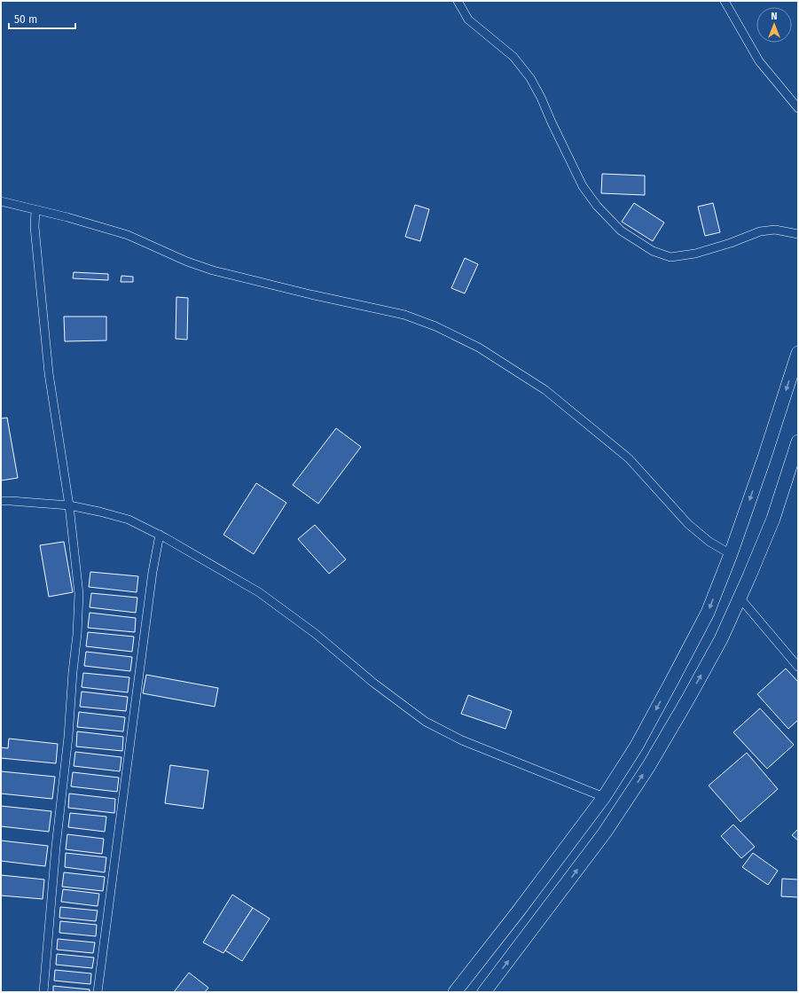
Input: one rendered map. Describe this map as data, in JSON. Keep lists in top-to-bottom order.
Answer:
{
  "scale_bar": "50 m",
  "north": "top"
}
